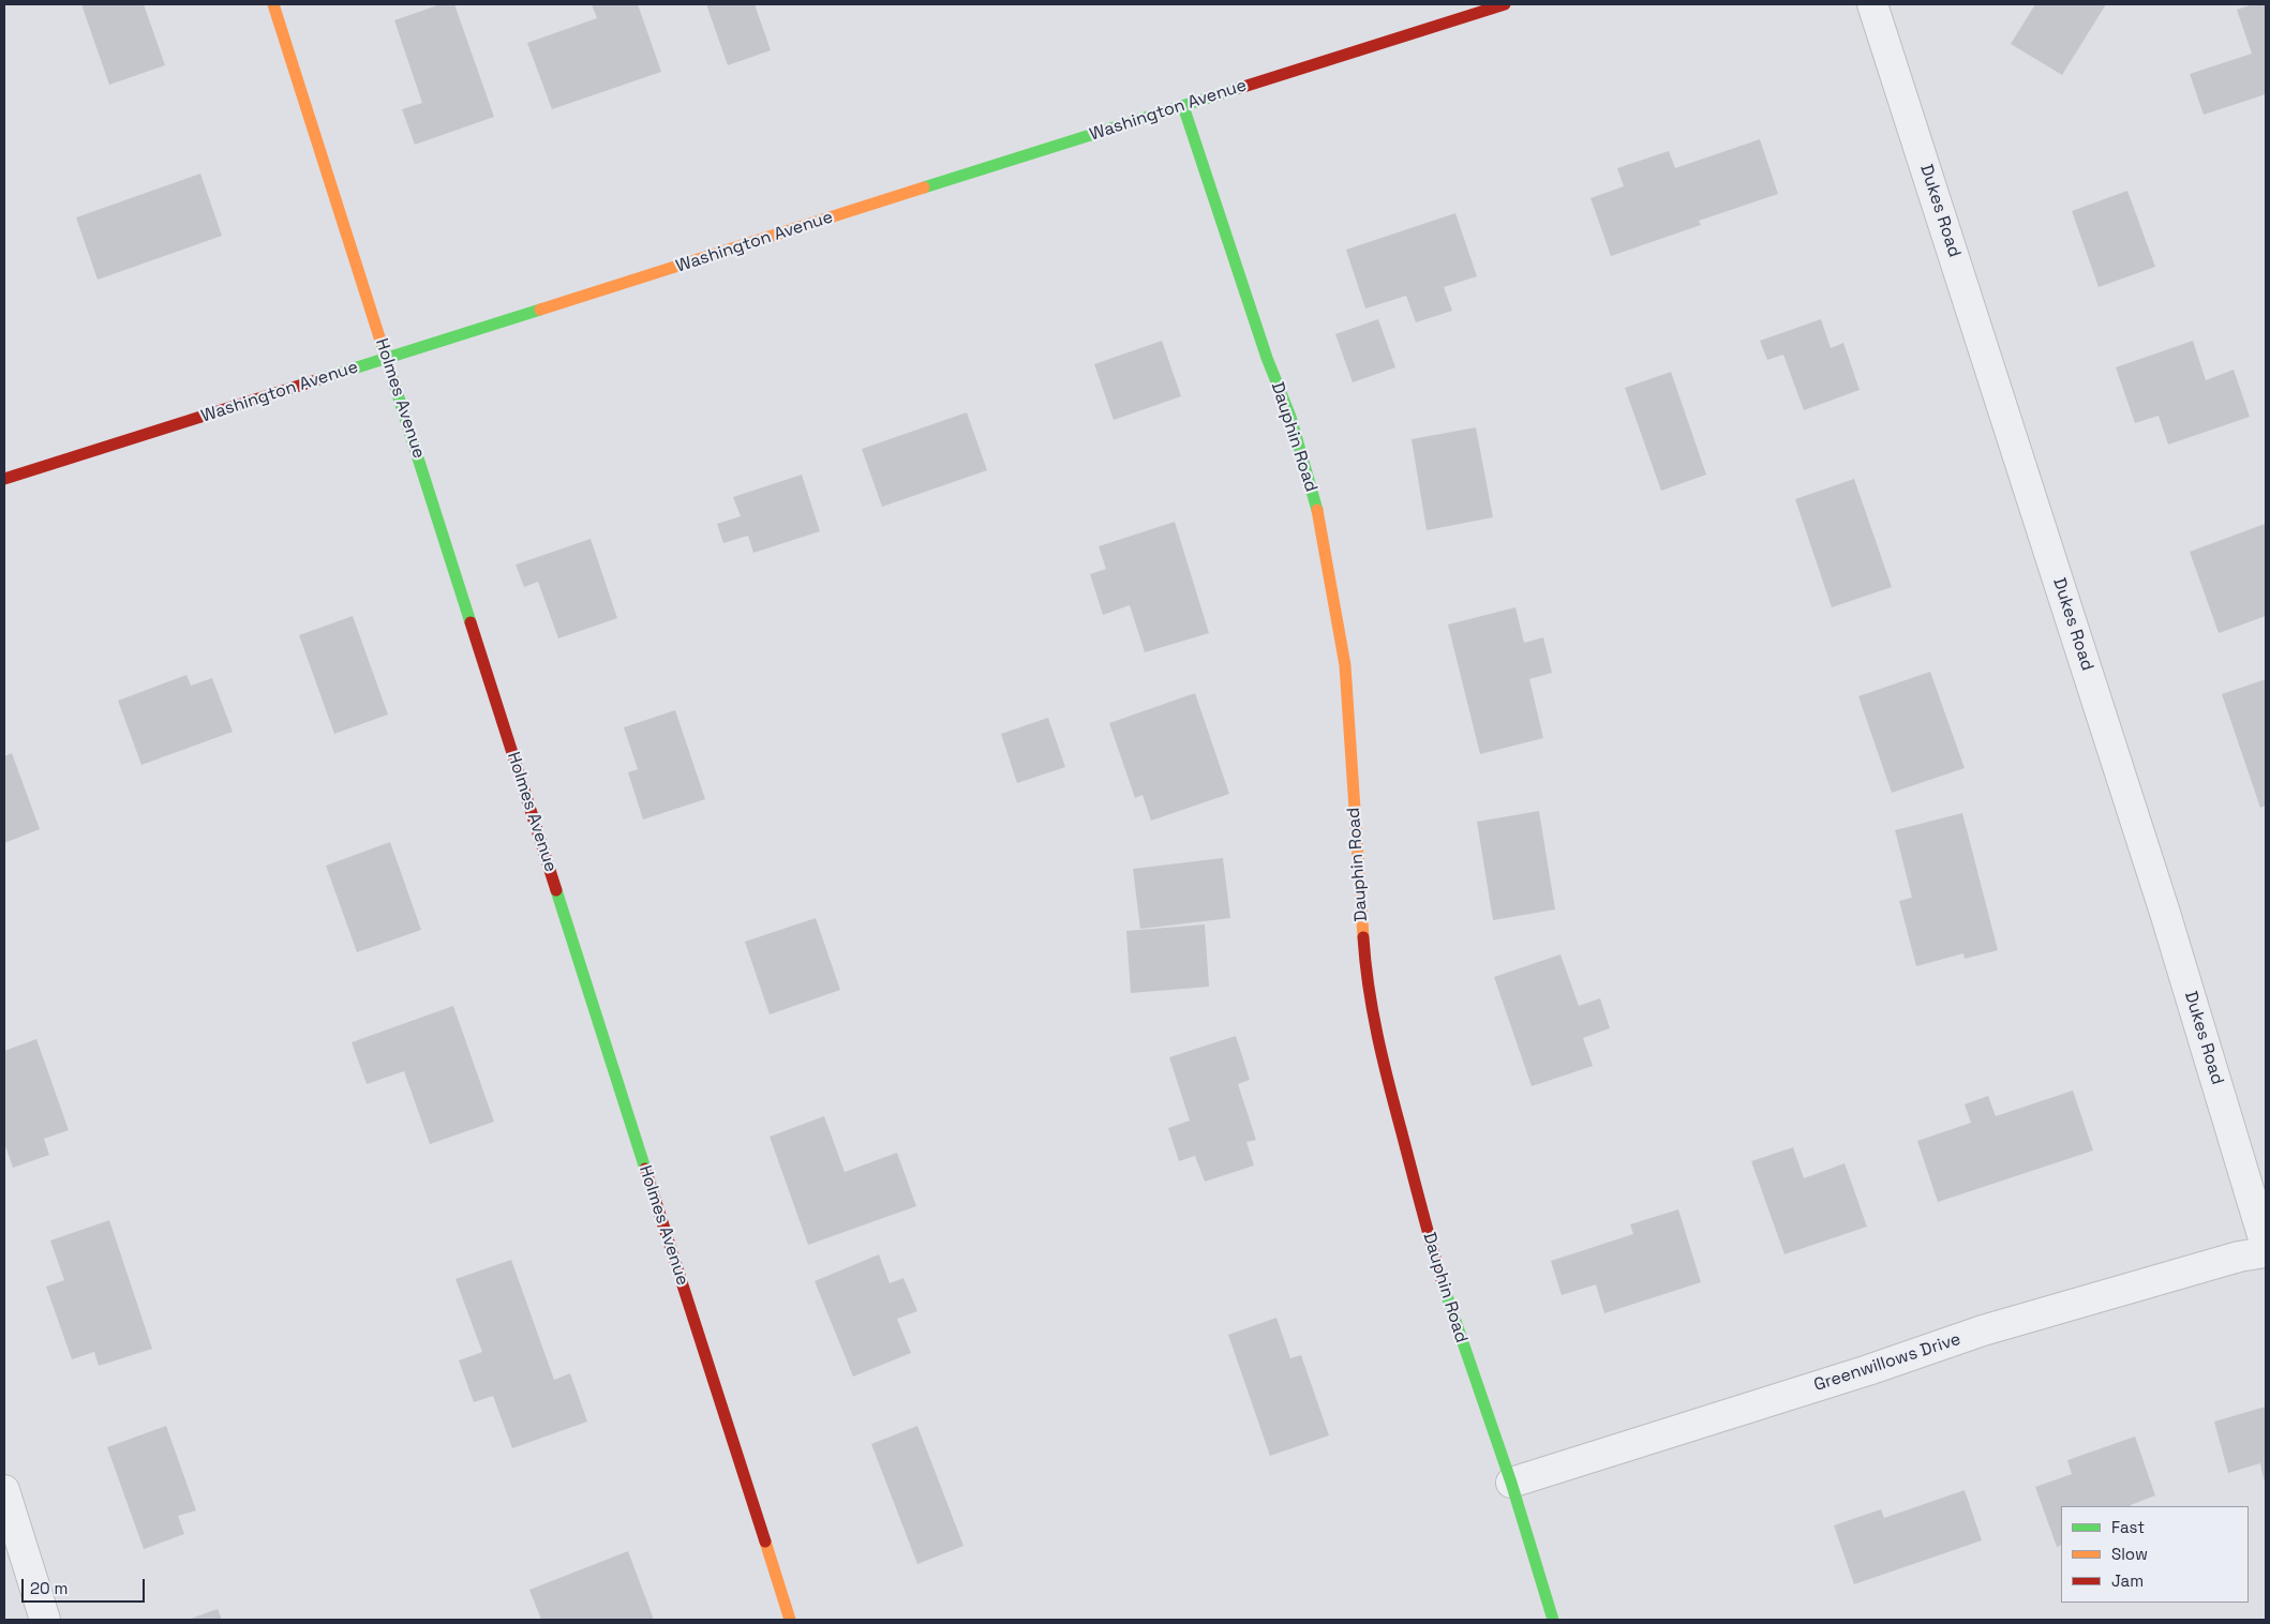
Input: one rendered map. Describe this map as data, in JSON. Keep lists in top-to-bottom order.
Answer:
{
  "streets": {
    "street": [
      "Washington Avenue",
      "Dukes Road",
      "Holmes Avenue",
      "Dauphin Road",
      "Greenwillows Drive"
    ]
  },
  "crossings": [
    ["Washington Avenue", "Holmes Avenue"],
    ["Washington Avenue", "Dauphin Road"],
    ["Dauphin Road", "Greenwillows Drive"]
  ],
  "legend": ["Fast", "Slow", "Jam"],
  "scale_bar": "20 m"
}
